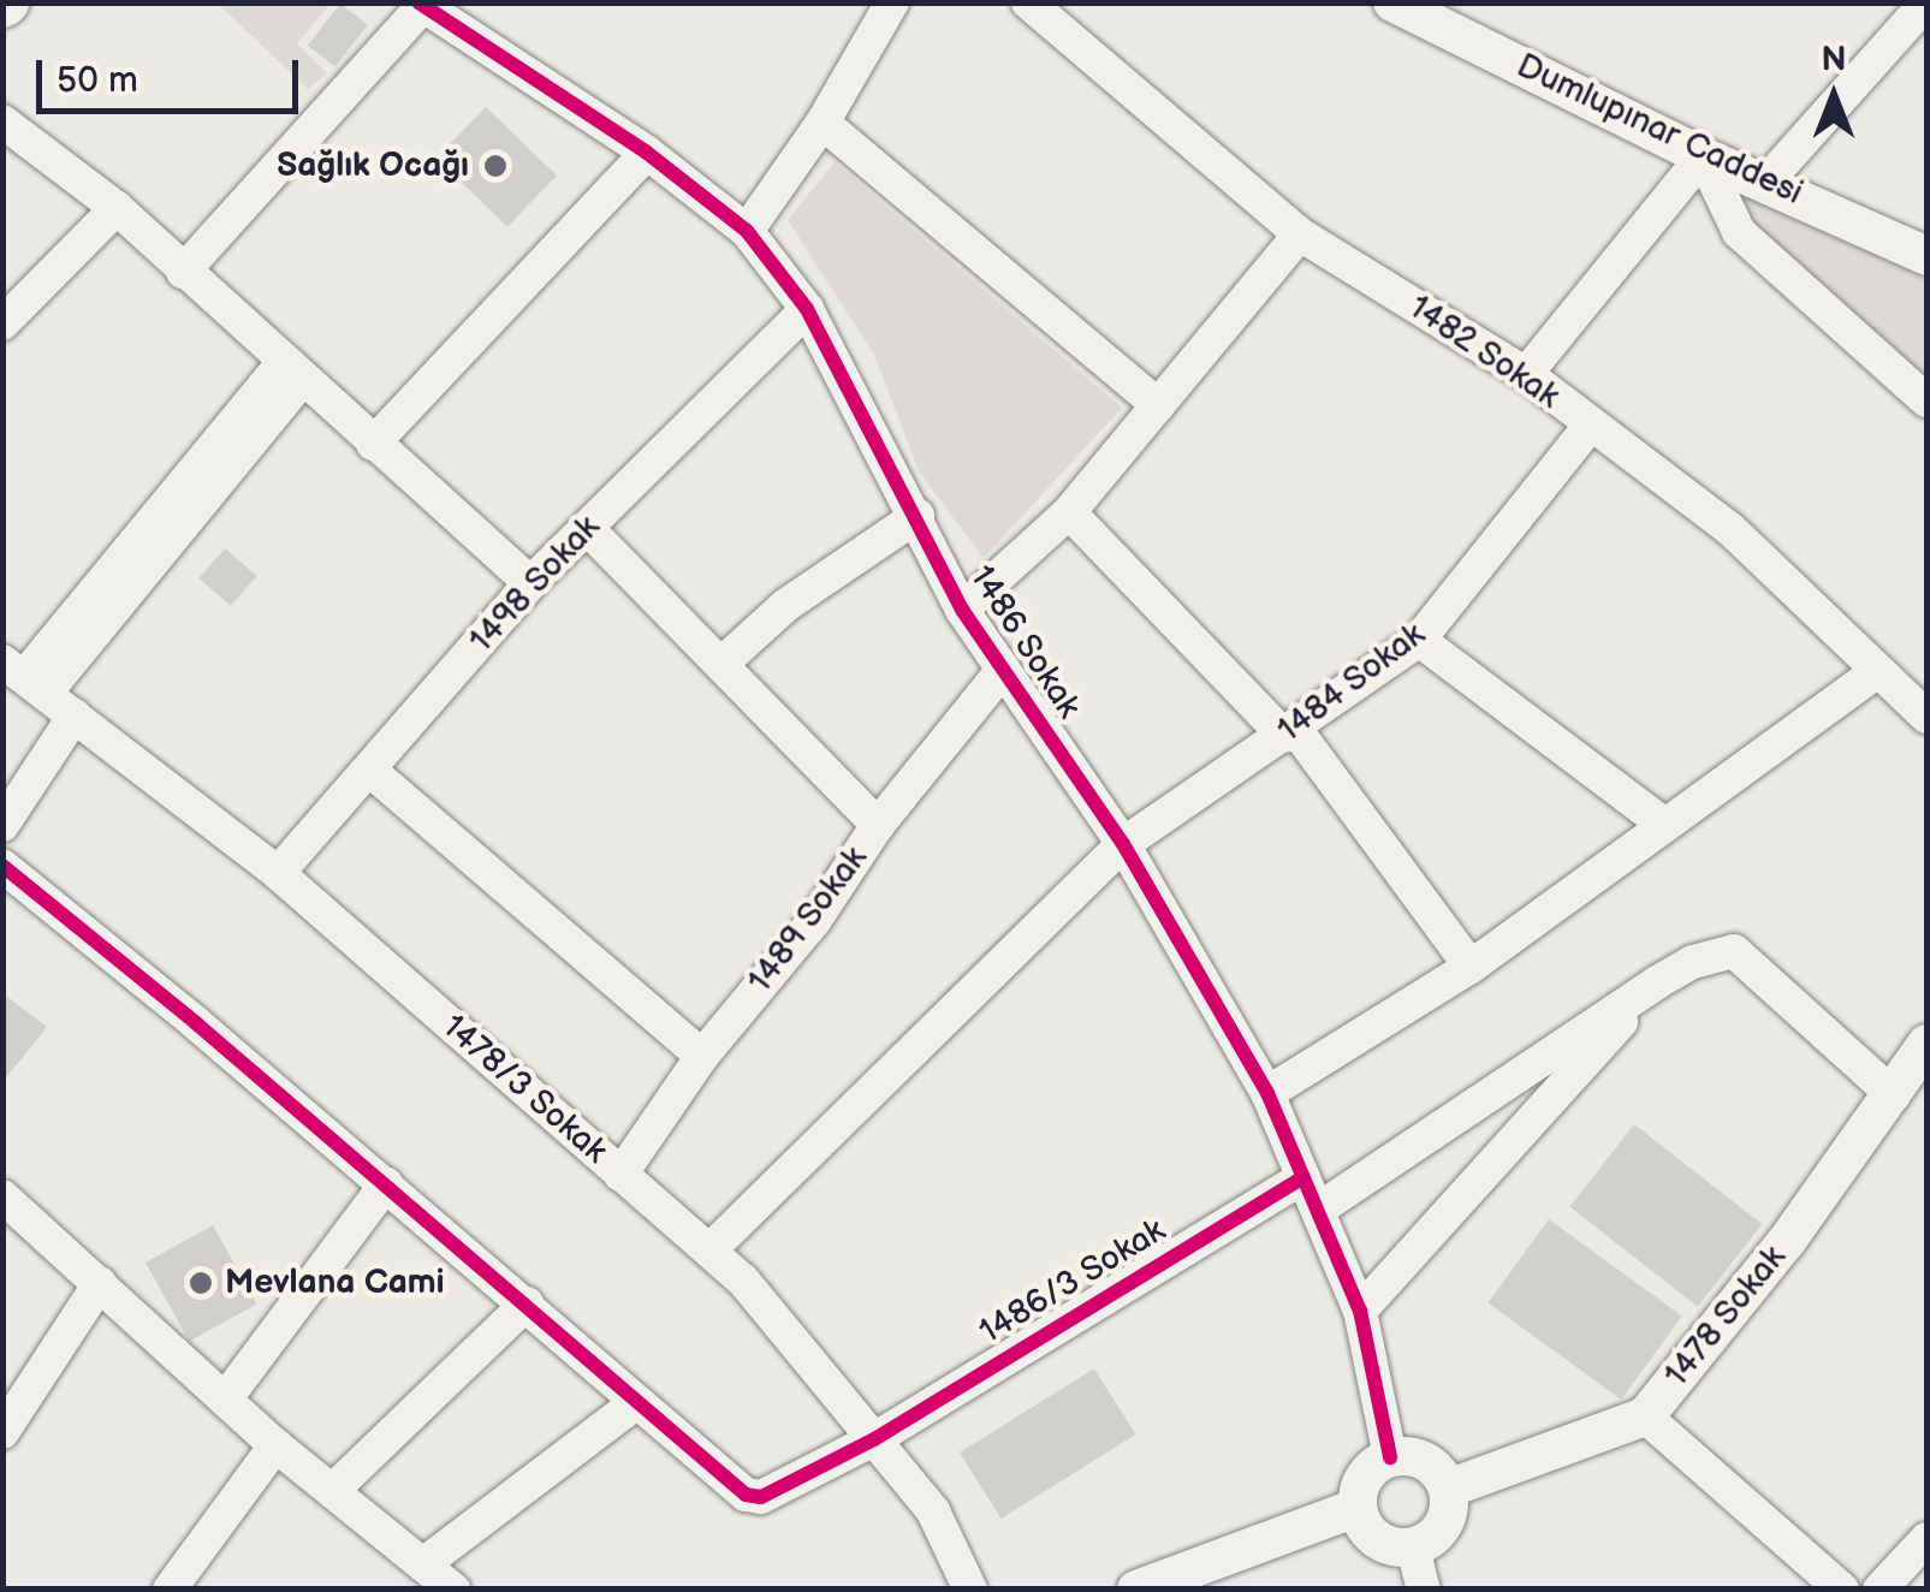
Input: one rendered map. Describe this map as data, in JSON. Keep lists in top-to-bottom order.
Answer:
{
  "streets": {
    "street": [
      "Dumlupınar Caddesi",
      "1482 Sokak",
      "1498 Sokak",
      "1486 Sokak",
      "1484 Sokak",
      "1489 Sokak",
      "1478/3 Sokak",
      "1486/3 Sokak",
      "1478 Sokak"
    ]
  },
  "crossings": [
    ["1482 Sokak", "1484 Sokak"],
    ["1498 Sokak", "1486 Sokak"],
    ["1498 Sokak", "1478/3 Sokak"],
    ["1486 Sokak", "1484 Sokak"],
    ["1486 Sokak", "1489 Sokak"],
    ["1486 Sokak", "1486/3 Sokak"],
    ["1486 Sokak", "1478 Sokak"],
    ["1484 Sokak", "1478/3 Sokak"],
    ["1489 Sokak", "1478/3 Sokak"],
    ["1478/3 Sokak", "1486/3 Sokak"]
  ],
  "places": ["Sağlık Ocağı", "Mevlana Cami"],
  "scale_bar": "50 m",
  "north": "top"
}
